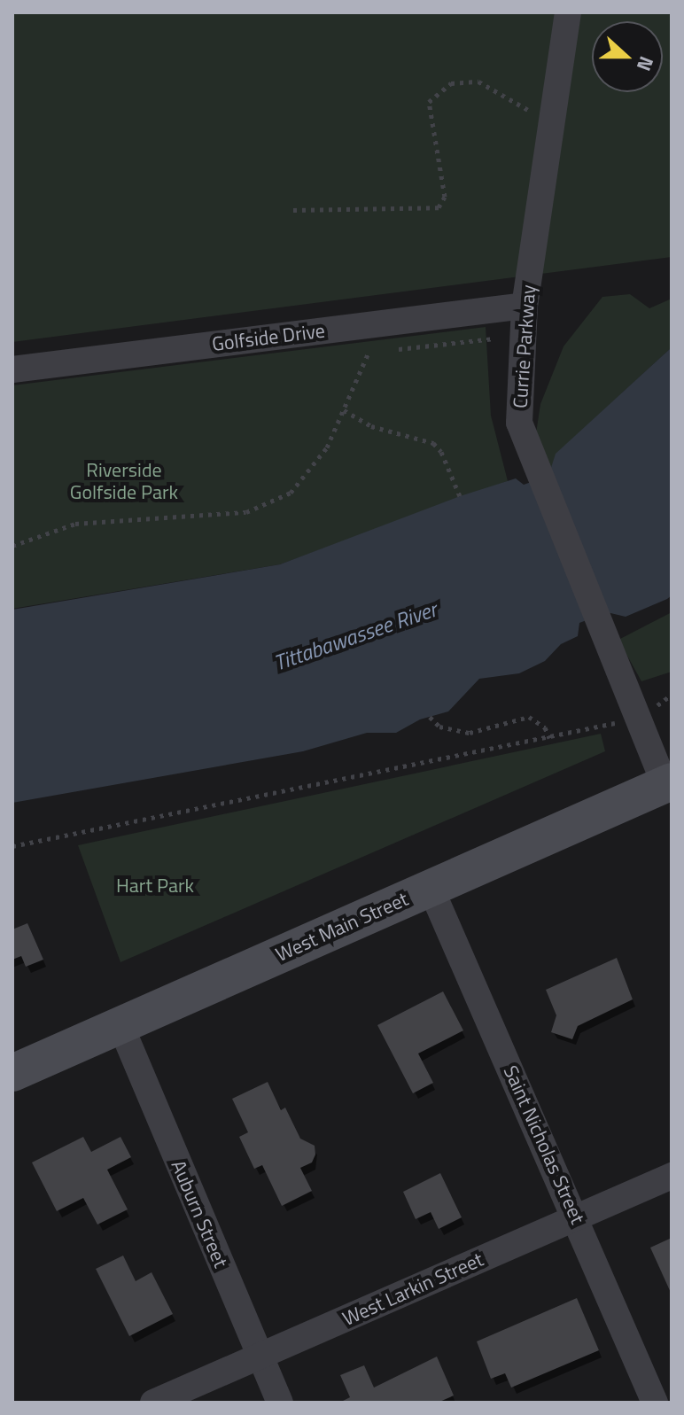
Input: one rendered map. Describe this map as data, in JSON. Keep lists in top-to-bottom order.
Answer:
{
  "streets": {
    "street": [
      "Golfside Drive",
      "Currie Parkway",
      "West Main Street",
      "Saint Nicholas Street",
      "Auburn Street",
      "West Larkin Street"
    ]
  },
  "crossings": [
    ["Golfside Drive", "Currie Parkway"],
    ["Currie Parkway", "West Main Street"],
    ["West Main Street", "Saint Nicholas Street"],
    ["West Main Street", "Auburn Street"],
    ["Saint Nicholas Street", "West Larkin Street"],
    ["Auburn Street", "West Larkin Street"]
  ],
  "water": ["Tittabawassee River"],
  "parks": ["Riverside Golfside Park", "Hart Park"],
  "north": "right"
}
